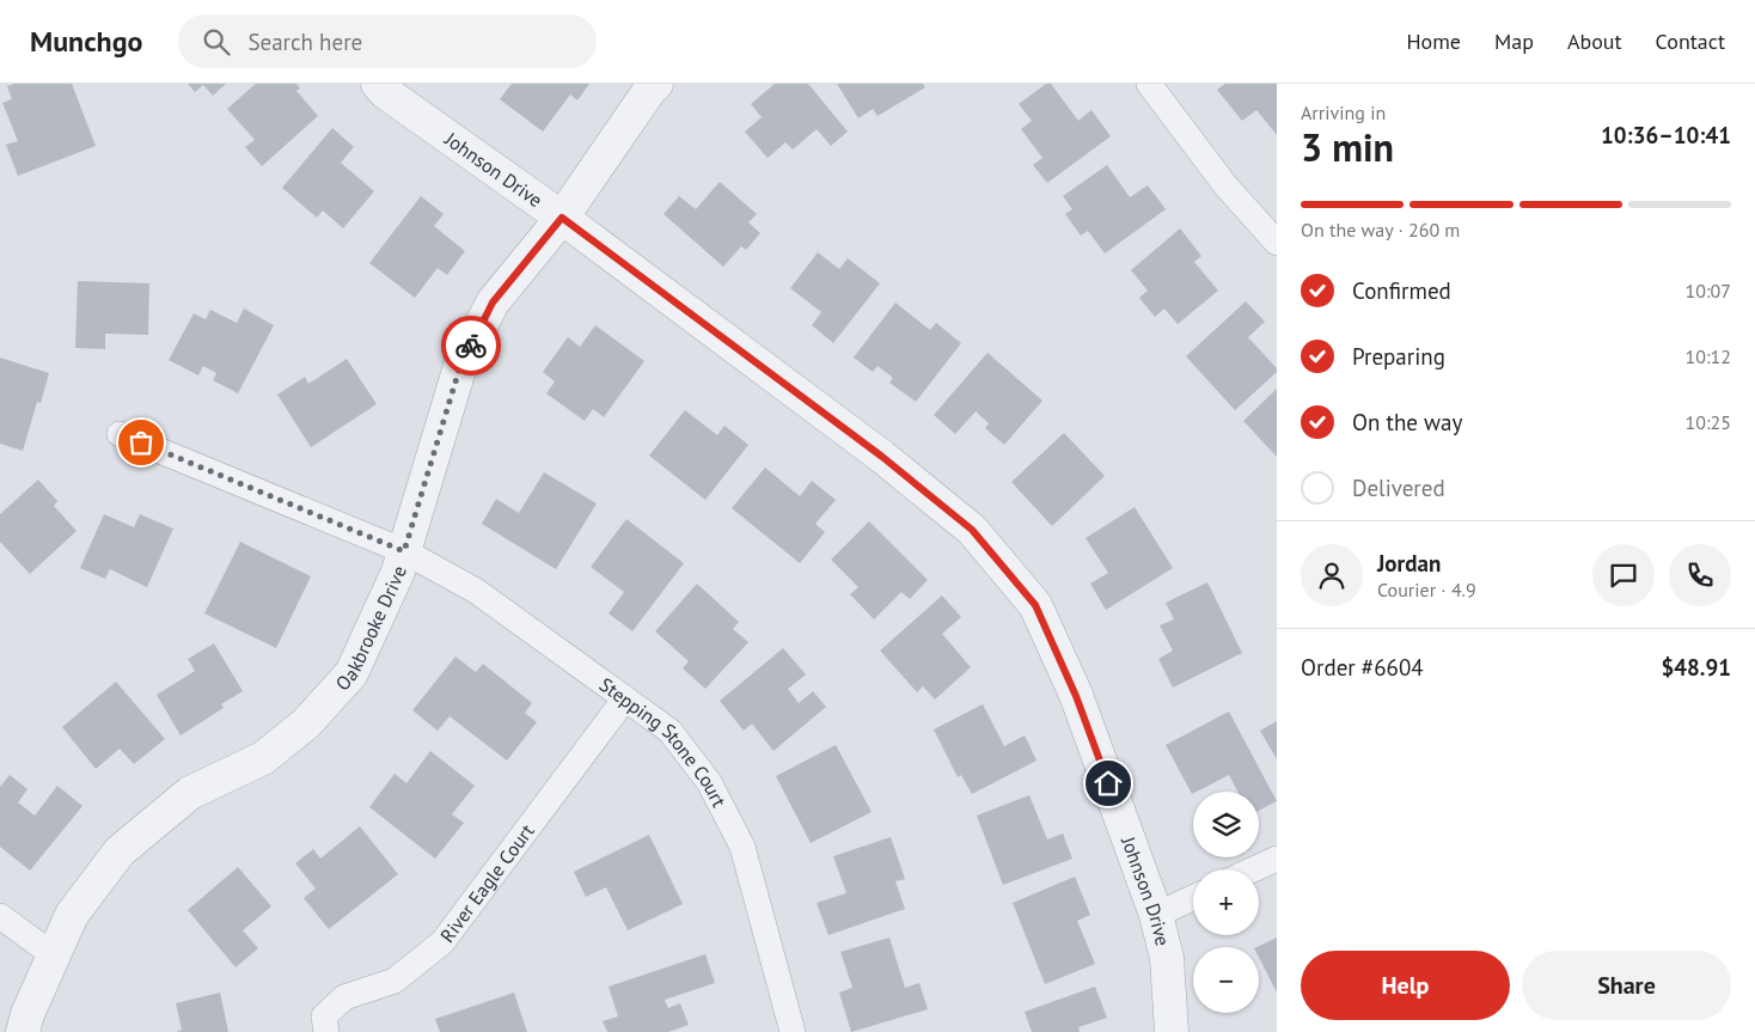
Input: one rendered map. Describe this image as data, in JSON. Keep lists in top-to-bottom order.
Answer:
{
  "streets": {
    "street": [
      "Johnson Drive",
      "Oakbrooke Drive",
      "Stepping Stone Court",
      "River Eagle Court"
    ]
  },
  "crossings": [
    ["Johnson Drive", "Oakbrooke Drive"],
    ["Oakbrooke Drive", "Stepping Stone Court"],
    ["Stepping Stone Court", "River Eagle Court"]
  ],
  "page": {
    "header": "Munchgo",
    "search": "Search here",
    "nav": [
      "Home",
      "Map",
      "About",
      "Contact"
    ],
    "heading": ["3 min", "Arriving in", "10:36–10:41"],
    "panel": [
      "Jordan",
      "Courier · 4.9",
      "Order #6604",
      "$48.91"
    ],
    "bar": "On the way · 260 m",
    "list": [
      ["Confirmed", "10:07"],
      ["Preparing", "10:12"],
      ["On the way", "10:25"],
      "Delivered"
    ],
    "map_buttons": ["+", "−"],
    "buttons": ["Help", "Share"]
  }
}
